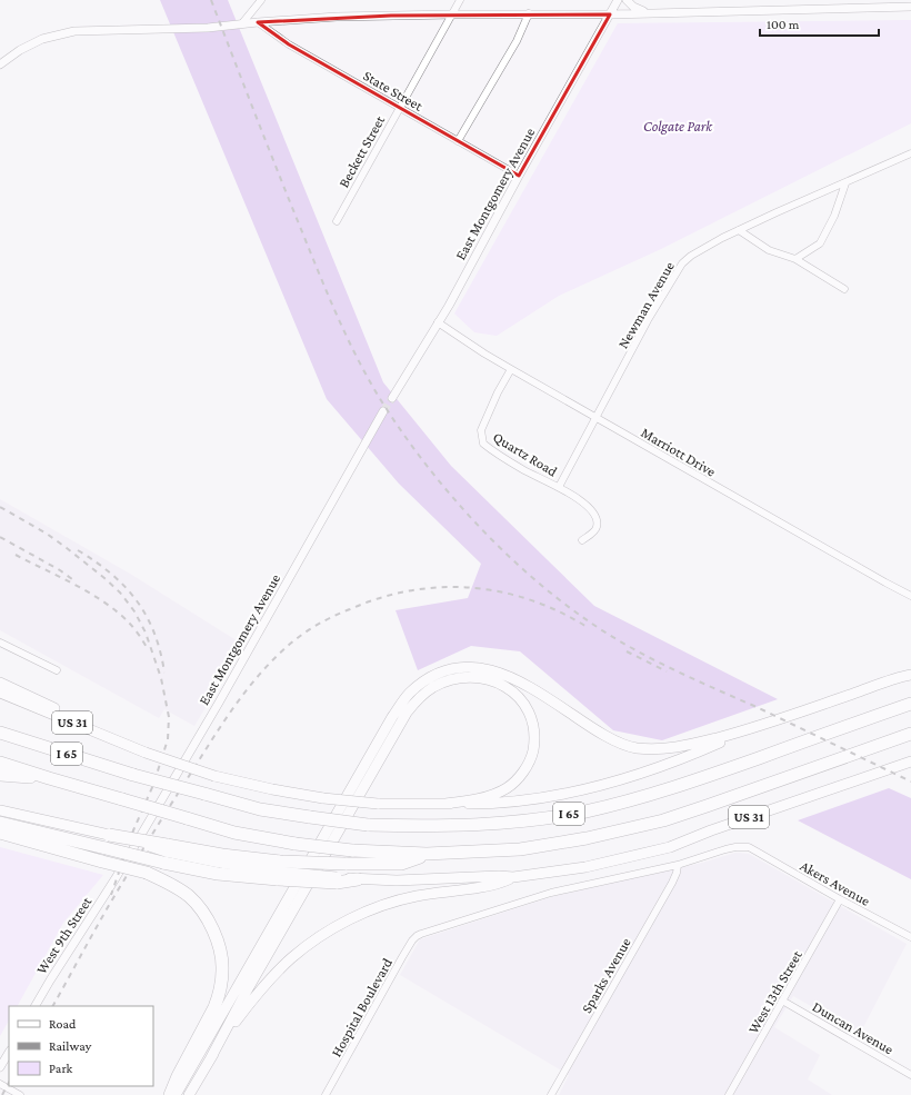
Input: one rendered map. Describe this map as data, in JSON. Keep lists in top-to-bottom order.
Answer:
{
  "streets": {
    "highway": ["I 65"],
    "main road": ["US 31"],
    "street": [
      "State Street",
      "Beckett Street",
      "East Montgomery Avenue",
      "Newman Avenue",
      "Marriott Drive",
      "Quartz Road",
      "Akers Avenue",
      "West 9th Street",
      "Sparks Avenue",
      "West 13th Street",
      "Hospital Boulevard",
      "Duncan Avenue"
    ]
  },
  "crossings": [
    ["State Street", "Beckett Street"],
    ["State Street", "East Montgomery Avenue"],
    ["East Montgomery Avenue", "Marriott Drive"],
    ["East Montgomery Avenue", "West 9th Street"],
    ["Newman Avenue", "Marriott Drive"],
    ["Newman Avenue", "Quartz Road"],
    ["Marriott Drive", "Quartz Road"],
    ["Akers Avenue", "Sparks Avenue"],
    ["Akers Avenue", "West 13th Street"],
    ["Akers Avenue", "Hospital Boulevard"],
    ["Sparks Avenue", "Hospital Boulevard"],
    ["West 13th Street", "Duncan Avenue"]
  ],
  "parks": ["Colgate Park"],
  "legend": ["Road", "Railway", "Park"],
  "scale_bar": "100 m"
}
